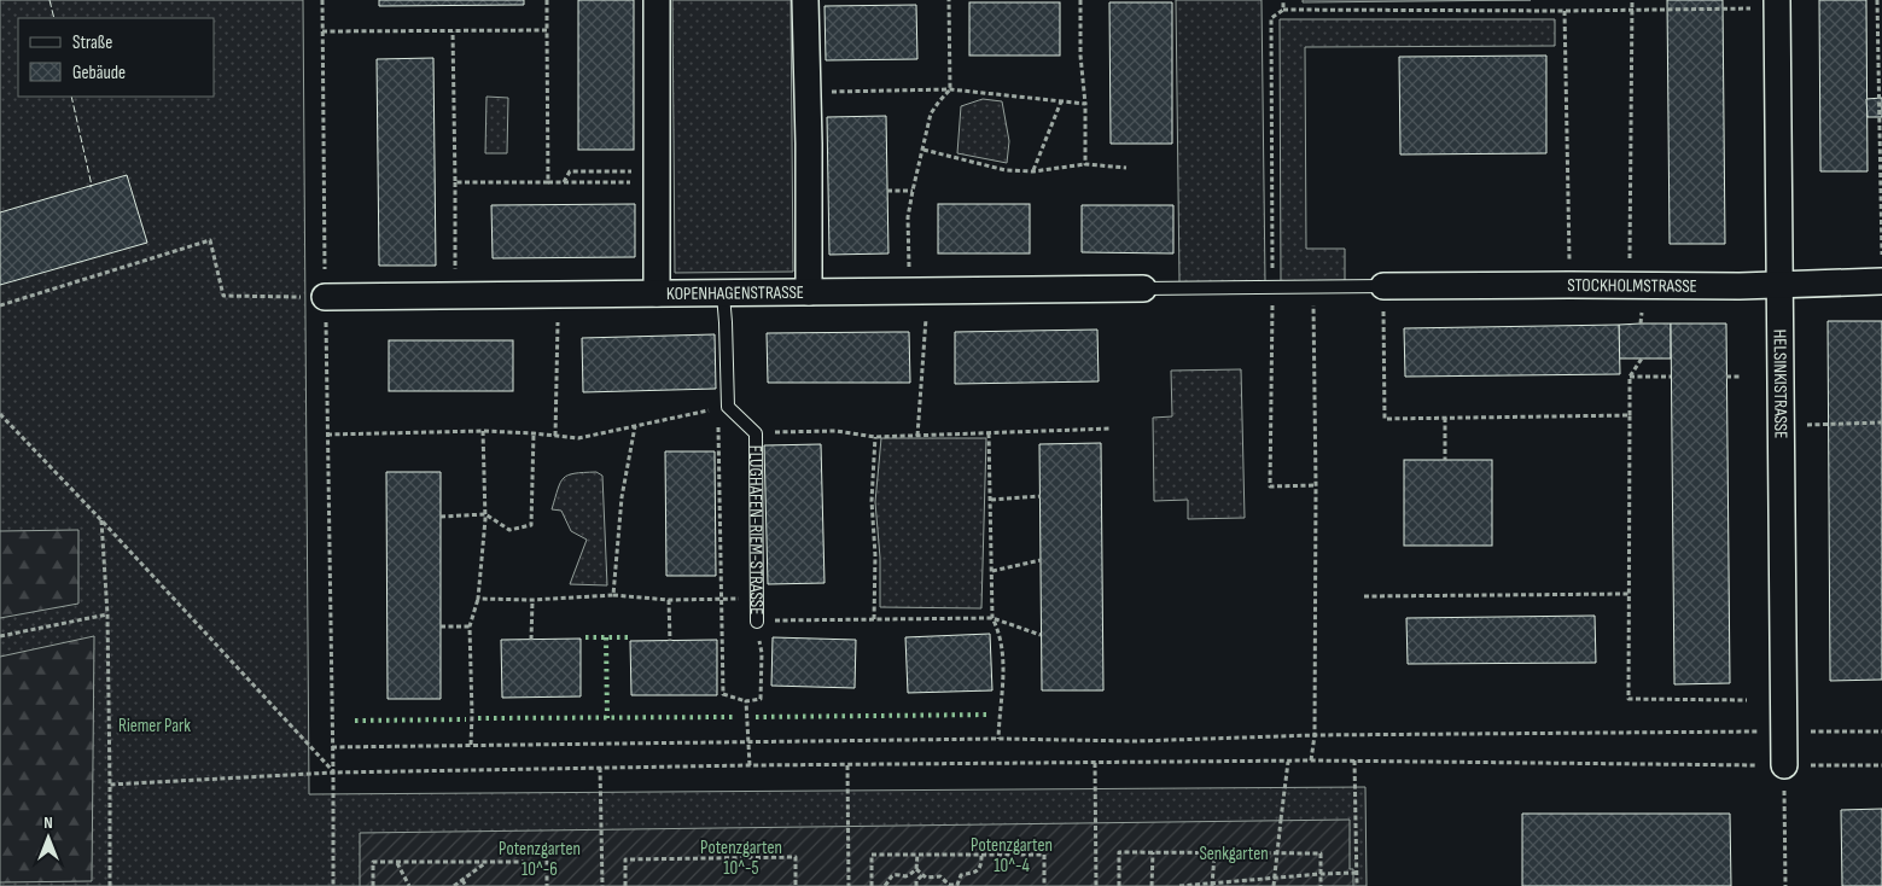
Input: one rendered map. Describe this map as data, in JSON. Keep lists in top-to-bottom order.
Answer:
{
  "streets": {
    "street": ["STOCKHOLMSTRASSE", "KOPENHAGENSTRASSE", "HELSINKISTRASSE"],
    "lane": ["FLUGHAFEN-RIEM-STRASSE"]
  },
  "crossings": [
    ["STOCKHOLMSTRASSE", "HELSINKISTRASSE"]
  ],
  "parks": [
    "Riemer Park",
    "Potenzgarten 10^-4",
    "Potenzgarten 10^-5",
    "Potenzgarten 10^-6",
    "Senkgarten"
  ],
  "legend": ["Straße", "Gebäude"],
  "north": "top"
}
